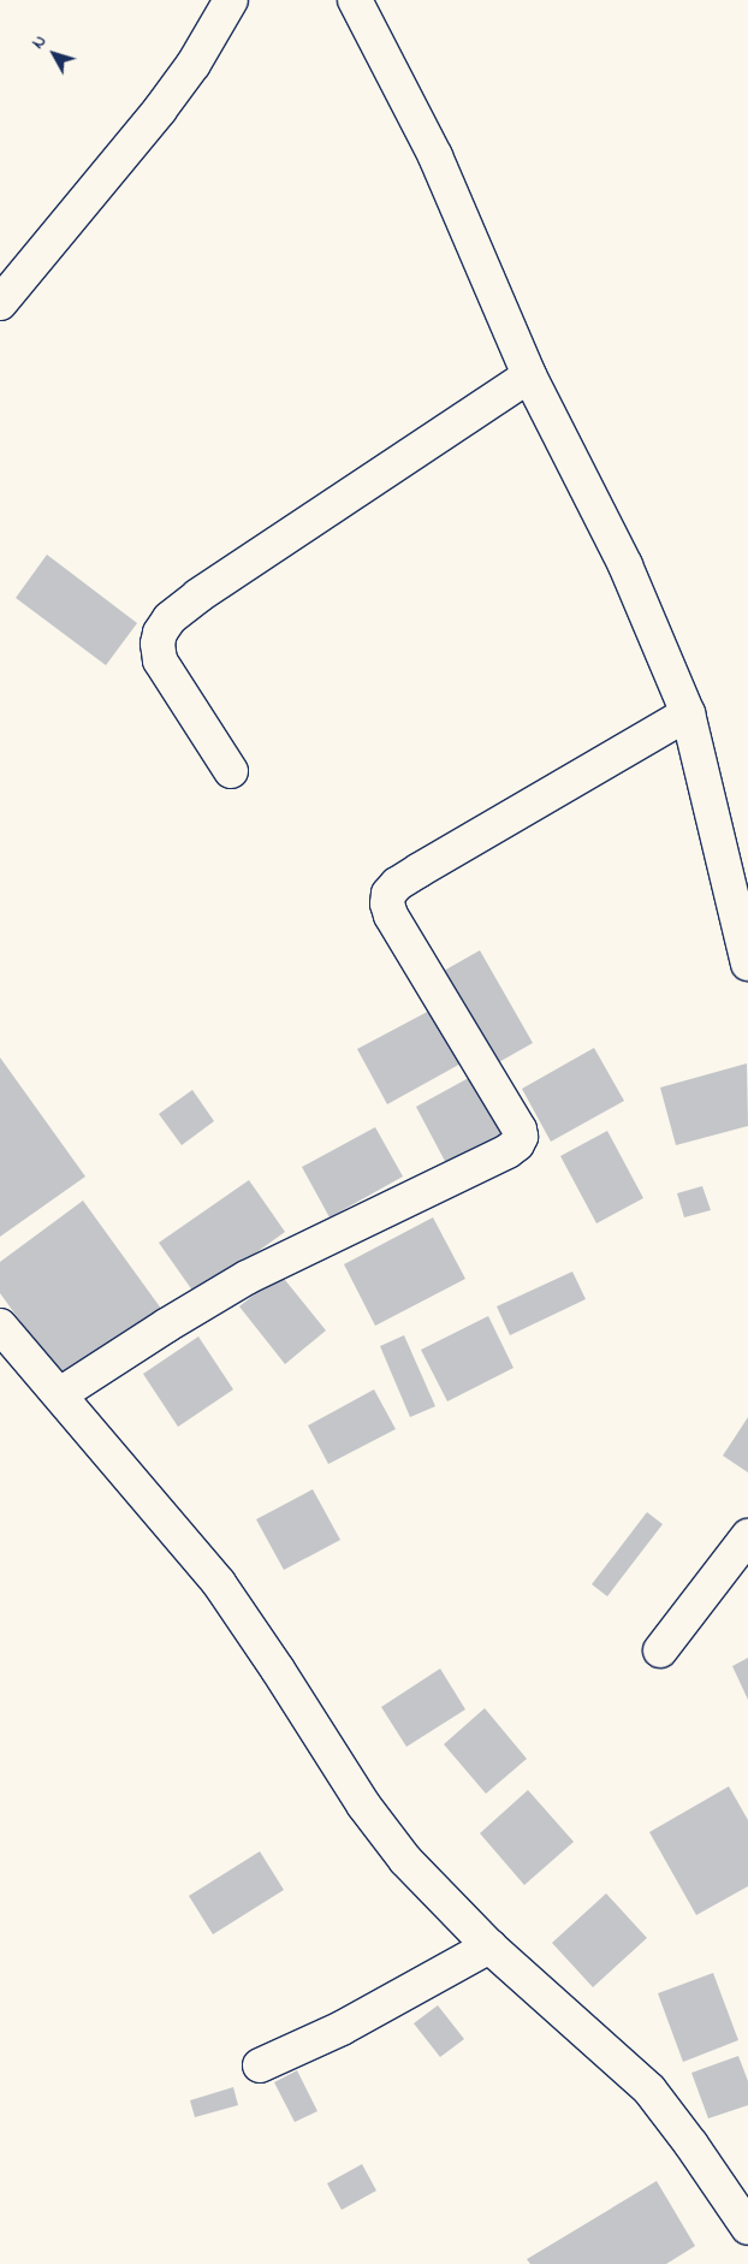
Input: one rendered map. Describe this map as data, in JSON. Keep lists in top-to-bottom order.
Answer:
{
  "north": "top left"
}
